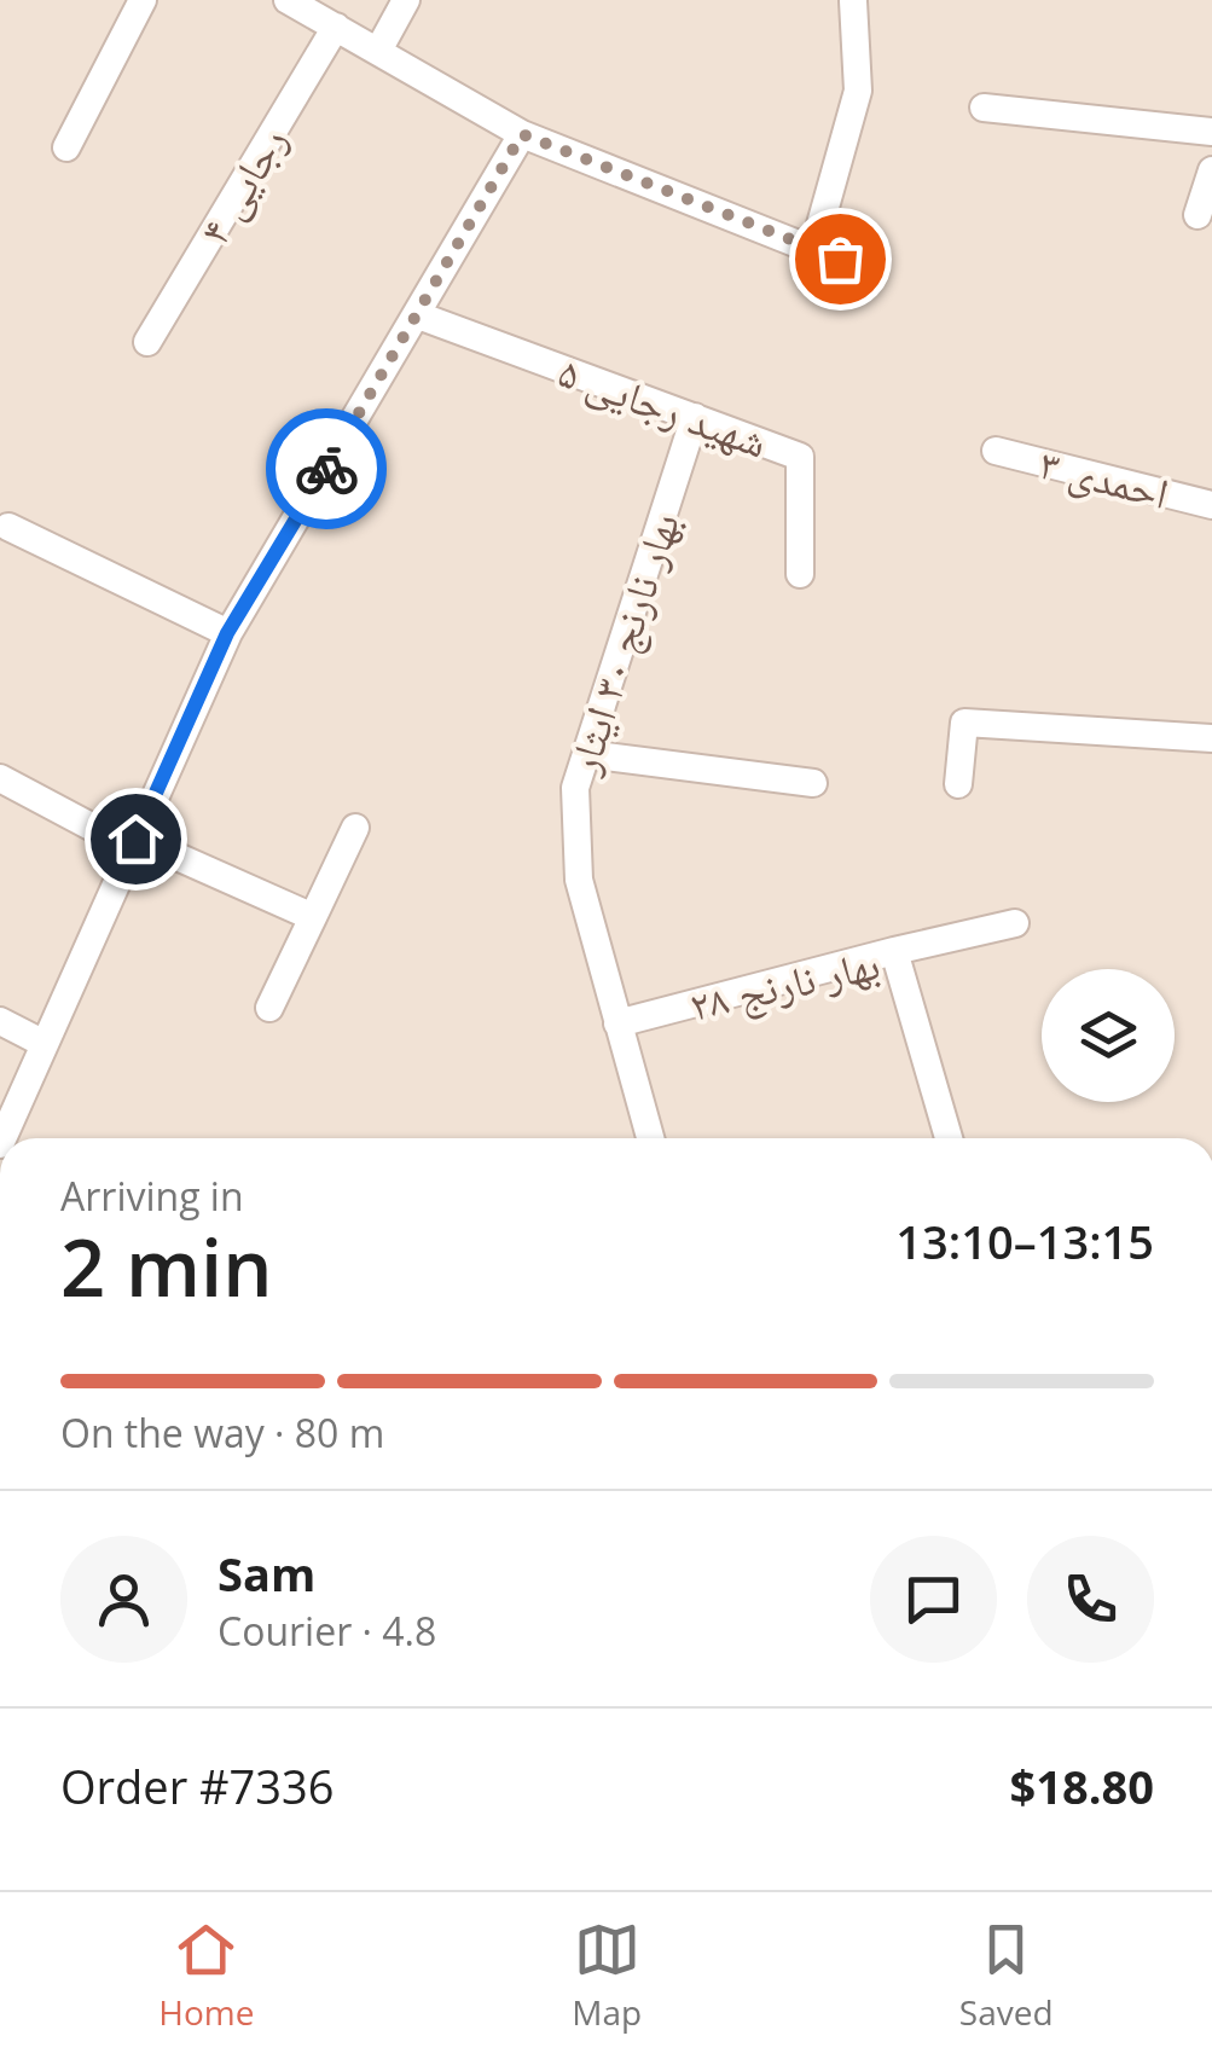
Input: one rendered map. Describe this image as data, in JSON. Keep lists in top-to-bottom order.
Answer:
{
  "streets": {
    "street": [
      "رجایی ۴",
      "شهید رجایی ۵",
      "احمدی ۳",
      "بهار نارنج ۳۰ ایثار",
      "بهار نارنج ۲۸"
    ]
  },
  "crossings": [
    ["شهید رجایی ۵", "بهار نارنج ۳۰ ایثار"],
    ["بهار نارنج ۳۰ ایثار", "بهار نارنج ۲۸"]
  ],
  "page": {
    "heading": ["2 min", "Arriving in", "13:10–13:15"],
    "panel": [
      "Sam",
      "Courier · 4.8",
      "Order #7336",
      "$18.80"
    ],
    "bar": "On the way · 80 m",
    "tabs": ["Home", "Map", "Saved"]
  }
}
